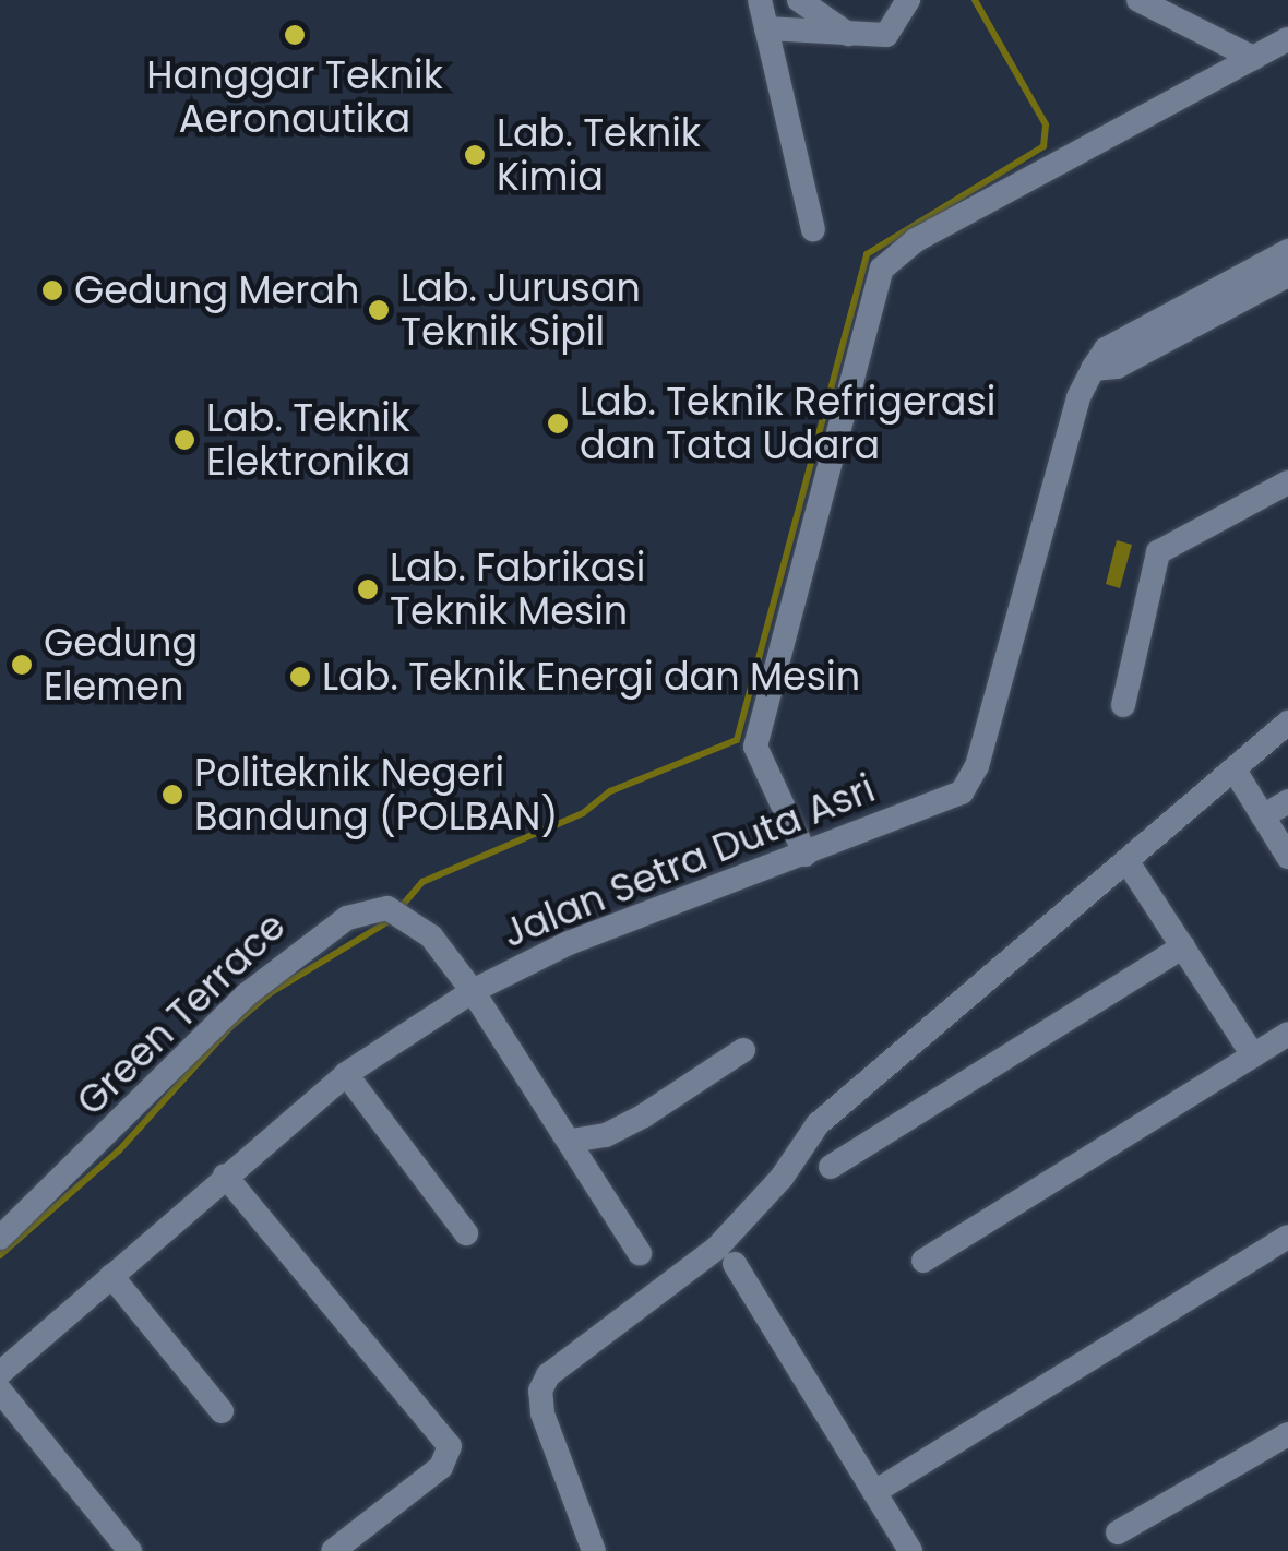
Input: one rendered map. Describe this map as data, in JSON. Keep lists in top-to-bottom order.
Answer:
{
  "streets": {
    "street": ["Jalan Setra Duta Asri", "Green Terrace"]
  },
  "crossings": [
    ["Jalan Setra Duta Asri", "Green Terrace"]
  ],
  "places": [
    "Hanggar Teknik Aeronautika",
    "Lab. Teknik Kimia",
    "Gedung Merah",
    "Lab. Jurusan Teknik Sipil",
    "Lab. Teknik Refrigerasi dan Tata Udara",
    "Lab. Teknik Elektronika",
    "Lab. Fabrikasi Teknik Mesin",
    "Gedung Elemen",
    "Lab. Teknik Energi dan Mesin",
    "Politeknik Negeri Bandung (POLBAN)"
  ]
}
